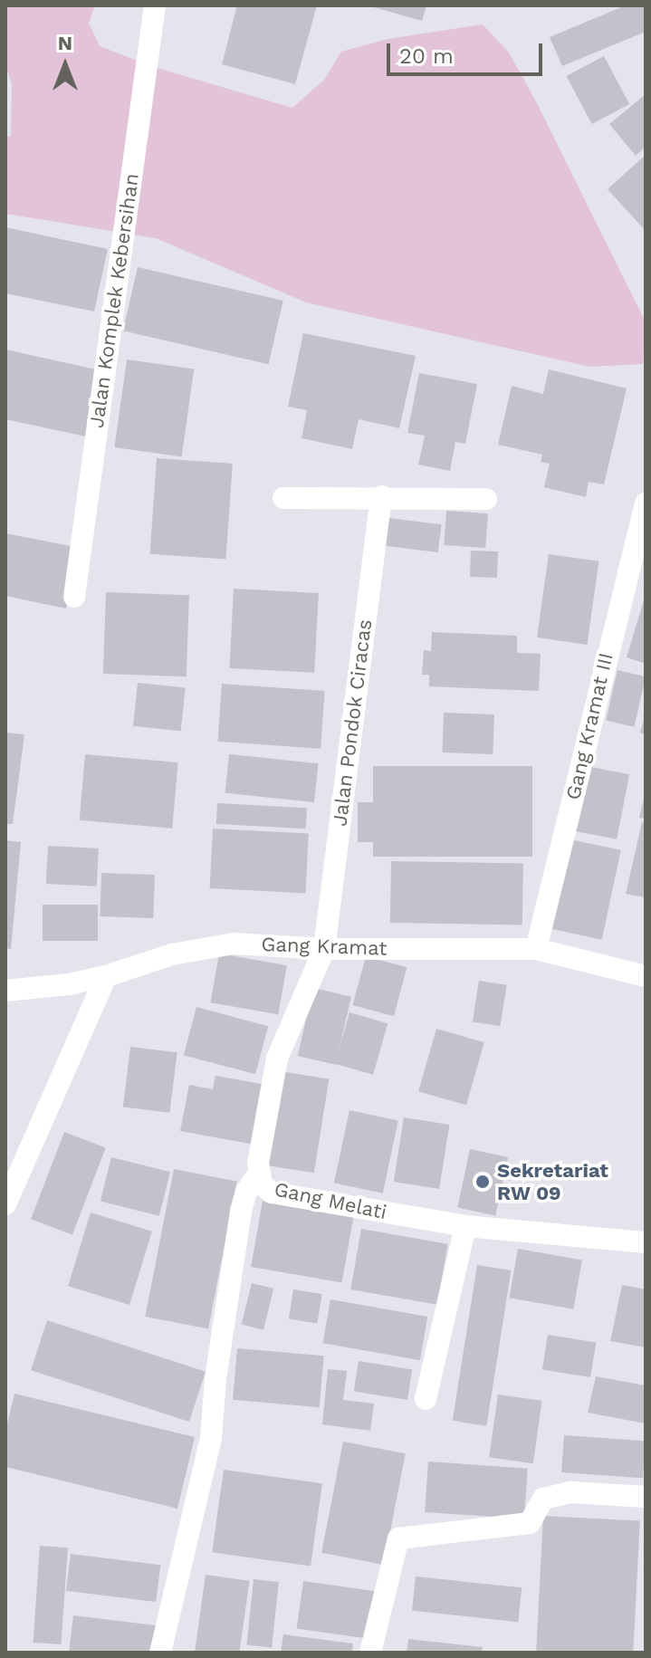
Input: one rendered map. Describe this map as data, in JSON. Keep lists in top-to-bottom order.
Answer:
{
  "streets": {
    "street": [
      "Jalan Komplek Kebersihan",
      "Jalan Pondok Ciracas",
      "Gang Kramat III",
      "Gang Kramat",
      "Gang Melati"
    ]
  },
  "crossings": [
    ["Jalan Pondok Ciracas", "Gang Kramat"],
    ["Jalan Pondok Ciracas", "Gang Melati"],
    ["Gang Kramat III", "Gang Kramat"],
    ["Gang Kramat", "Gang Melati"]
  ],
  "places": ["Sekretariat RW 09"],
  "scale_bar": "20 m",
  "north": "top"
}
